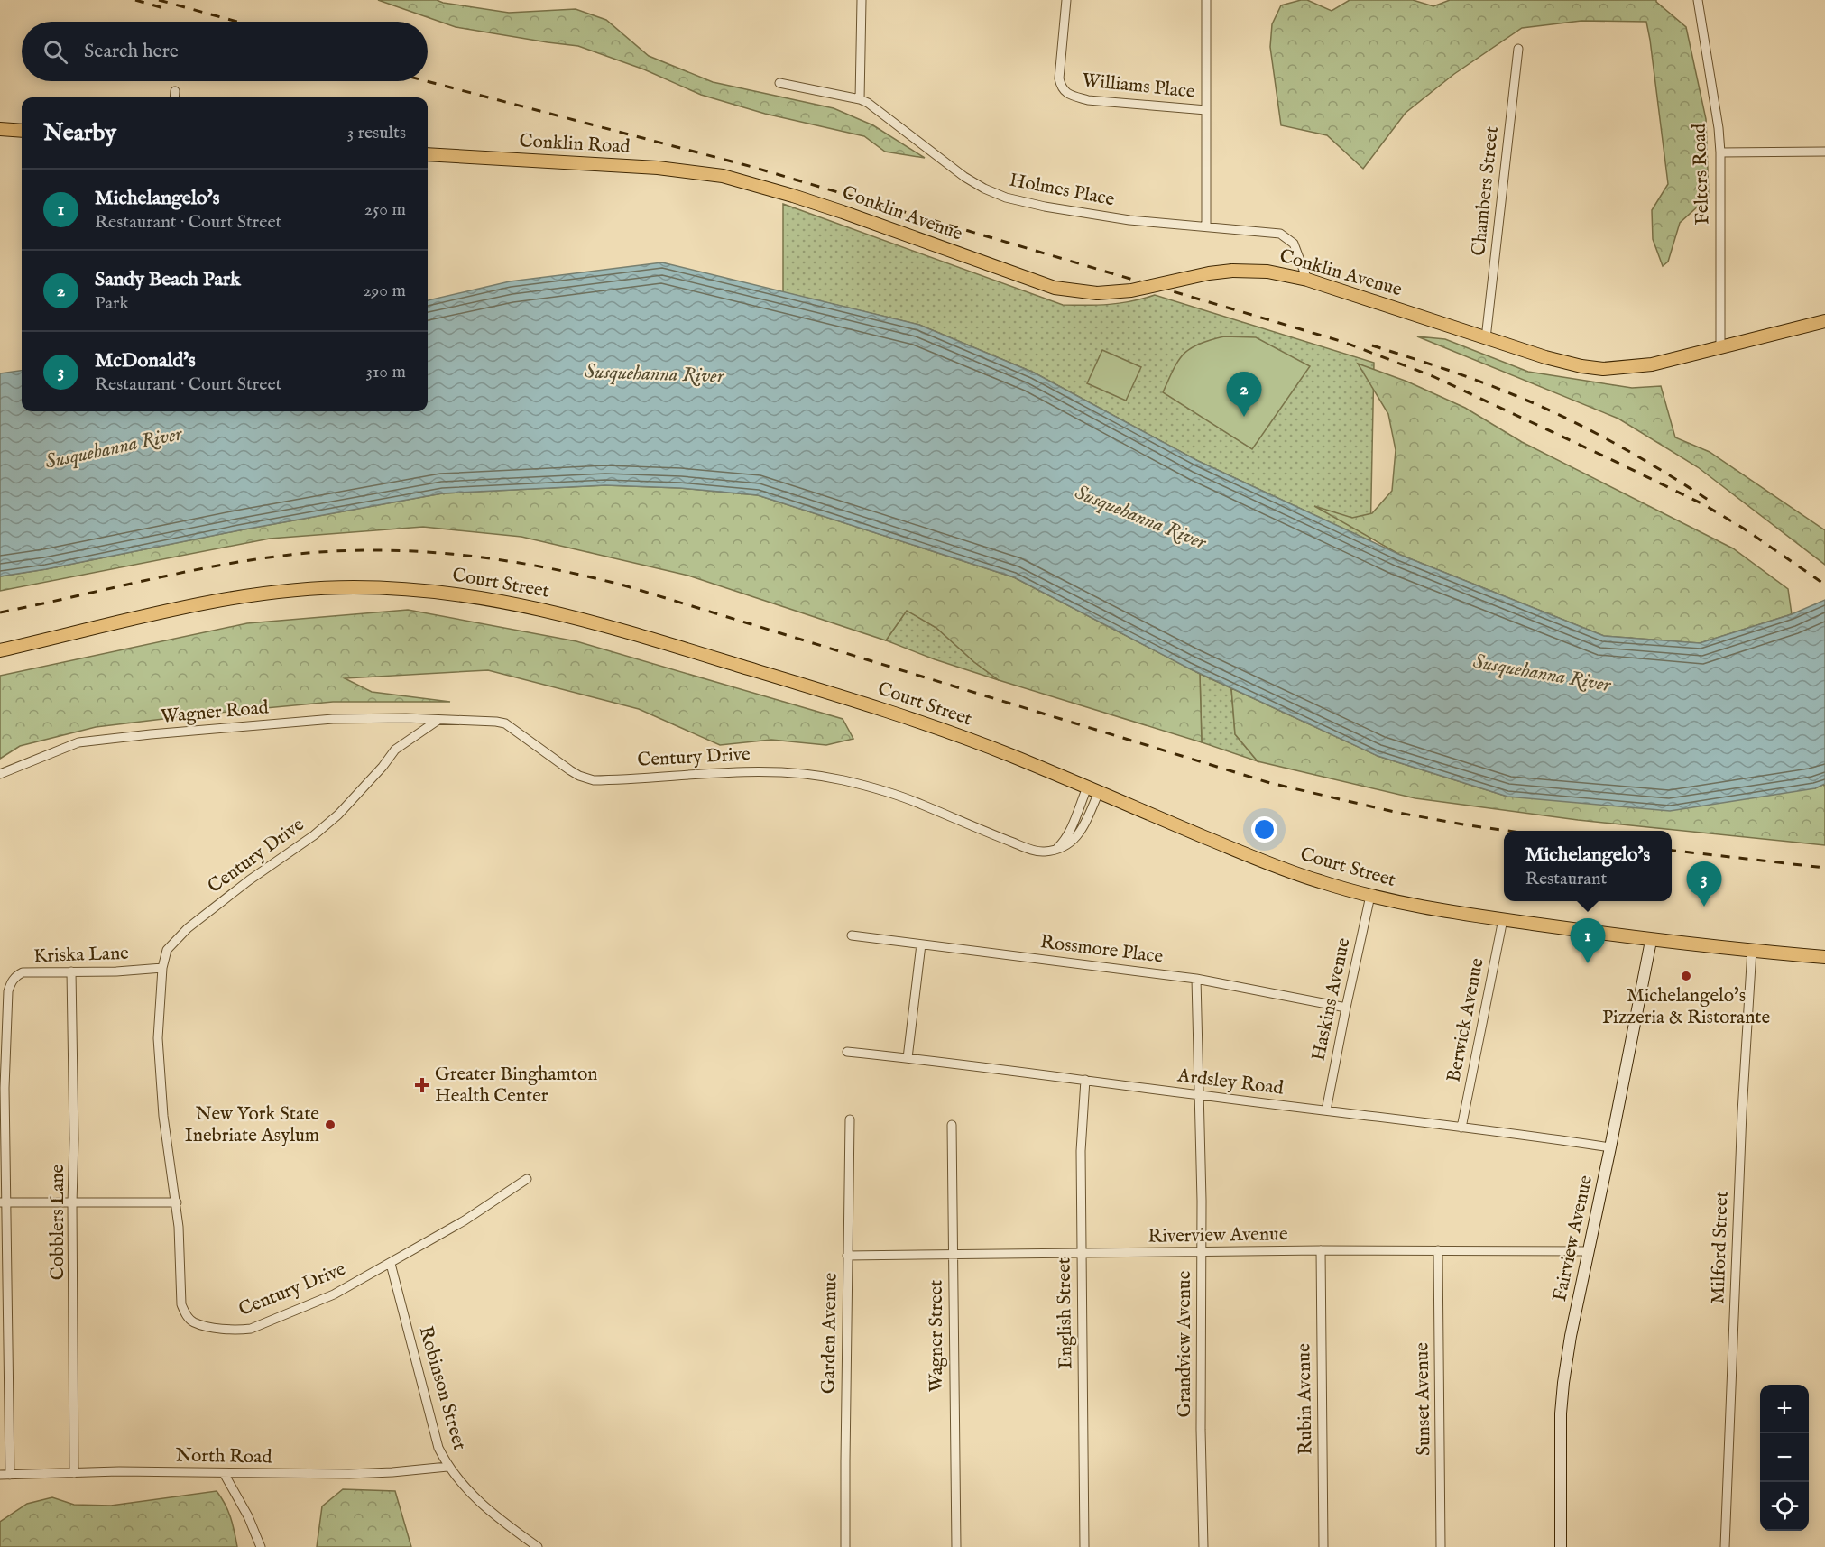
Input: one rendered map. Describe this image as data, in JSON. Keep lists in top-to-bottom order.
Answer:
{
  "streets": {
    "main road": ["Conklin Road", "Conklin Avenue", "Court Street"],
    "street": [
      "Williams Place",
      "Felters Road",
      "Holmes Place",
      "Chambers Street",
      "Wagner Road",
      "Century Drive",
      "Rossmore Place",
      "Kriska Lane",
      "Haskins Avenue",
      "Berwick Avenue",
      "Ardsley Road",
      "Cobblers Lane",
      "Riverview Avenue",
      "Fairview Avenue",
      "Milford Street",
      "English Street",
      "Garden Avenue",
      "Wagner Street",
      "Grandview Avenue",
      "Robinson Street",
      "Rubin Avenue",
      "Sunset Avenue",
      "North Road"
    ]
  },
  "crossings": [
    ["Conklin Road", "Conklin Avenue"],
    ["Felters Road", "Conklin Avenue"],
    ["Holmes Place", "Conklin Avenue"],
    ["Chambers Street", "Conklin Avenue"],
    ["Court Street", "Haskins Avenue"],
    ["Court Street", "Berwick Avenue"],
    ["Court Street", "Fairview Avenue"],
    ["Court Street", "Milford Street"],
    ["Wagner Road", "Century Drive"],
    ["Century Drive", "Kriska Lane"],
    ["Century Drive", "Robinson Street"],
    ["Rossmore Place", "Haskins Avenue"],
    ["Rossmore Place", "Grandview Avenue"],
    ["Kriska Lane", "Cobblers Lane"],
    ["Kriska Lane", "North Road"],
    ["Haskins Avenue", "Ardsley Road"],
    ["Berwick Avenue", "Ardsley Road"],
    ["Ardsley Road", "Fairview Avenue"],
    ["Ardsley Road", "English Street"],
    ["Ardsley Road", "Grandview Avenue"],
    ["Cobblers Lane", "North Road"],
    ["Riverview Avenue", "Fairview Avenue"],
    ["Riverview Avenue", "English Street"],
    ["Riverview Avenue", "Garden Avenue"],
    ["Riverview Avenue", "Wagner Street"],
    ["Riverview Avenue", "Grandview Avenue"],
    ["Riverview Avenue", "Rubin Avenue"],
    ["Riverview Avenue", "Sunset Avenue"],
    ["Robinson Street", "North Road"]
  ],
  "water": ["Susquehanna River"],
  "places": {
    "other": ["Michelangelo's Pizzeria & Ristorante", "New York State Inebriate Asylum"],
    "health": ["Greater Binghamton Health Center"]
  },
  "page": {
    "search": "Search here",
    "heading": ["Nearby", "3 results"],
    "list": [
      {
        "mark": "1",
        "name": "Michelangelo's",
        "note": "Restaurant · Court Street",
        "value": "250 m"
      },
      {
        "mark": "2",
        "name": "Sandy Beach Park",
        "note": "Park",
        "value": "290 m"
      },
      {
        "mark": "3",
        "name": "McDonald's",
        "note": "Restaurant · Court Street",
        "value": "310 m"
      }
    ],
    "pins": ["2", "3", "1"],
    "popup": ["Michelangelo's", "Restaurant"],
    "map_buttons": ["+", "−"]
  }
}
